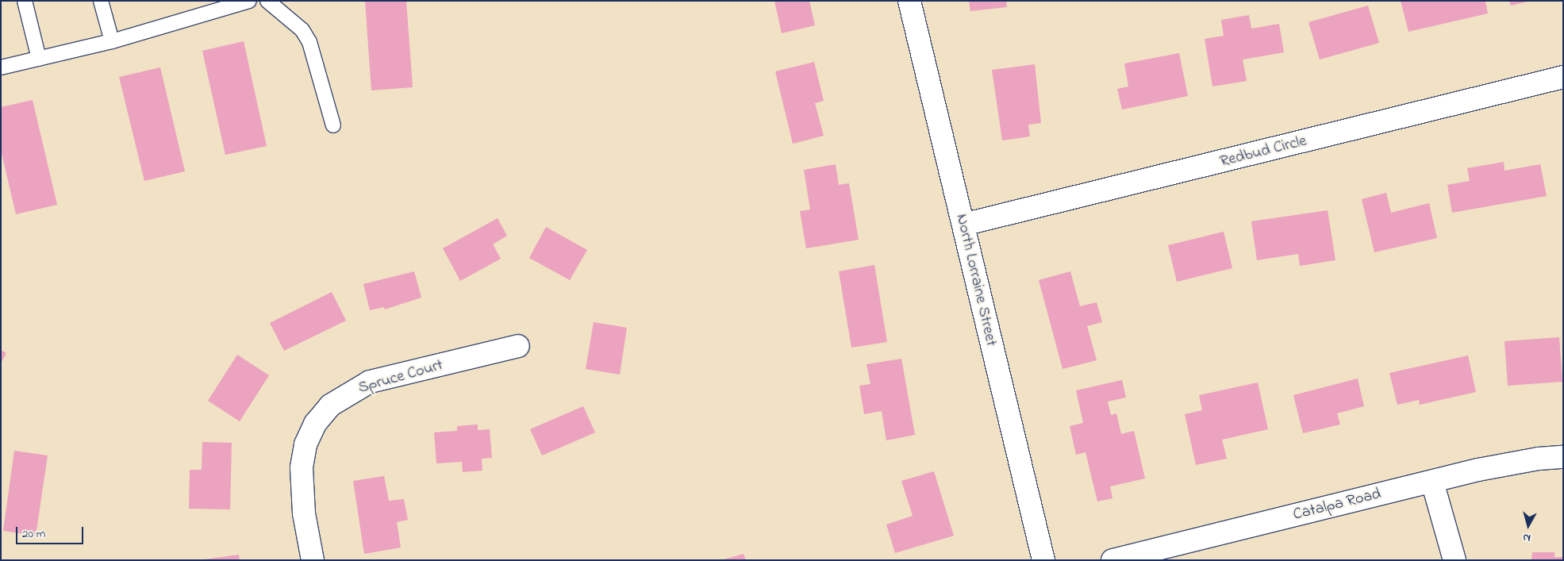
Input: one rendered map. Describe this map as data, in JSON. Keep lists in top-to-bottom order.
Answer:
{
  "streets": {
    "street": [
      "Redbud Circle",
      "North Lorraine Street",
      "Spruce Court",
      "Catalpa Road"
    ]
  },
  "crossings": [
    ["Redbud Circle", "North Lorraine Street"]
  ],
  "scale_bar": "20 m",
  "north": "bottom"
}
